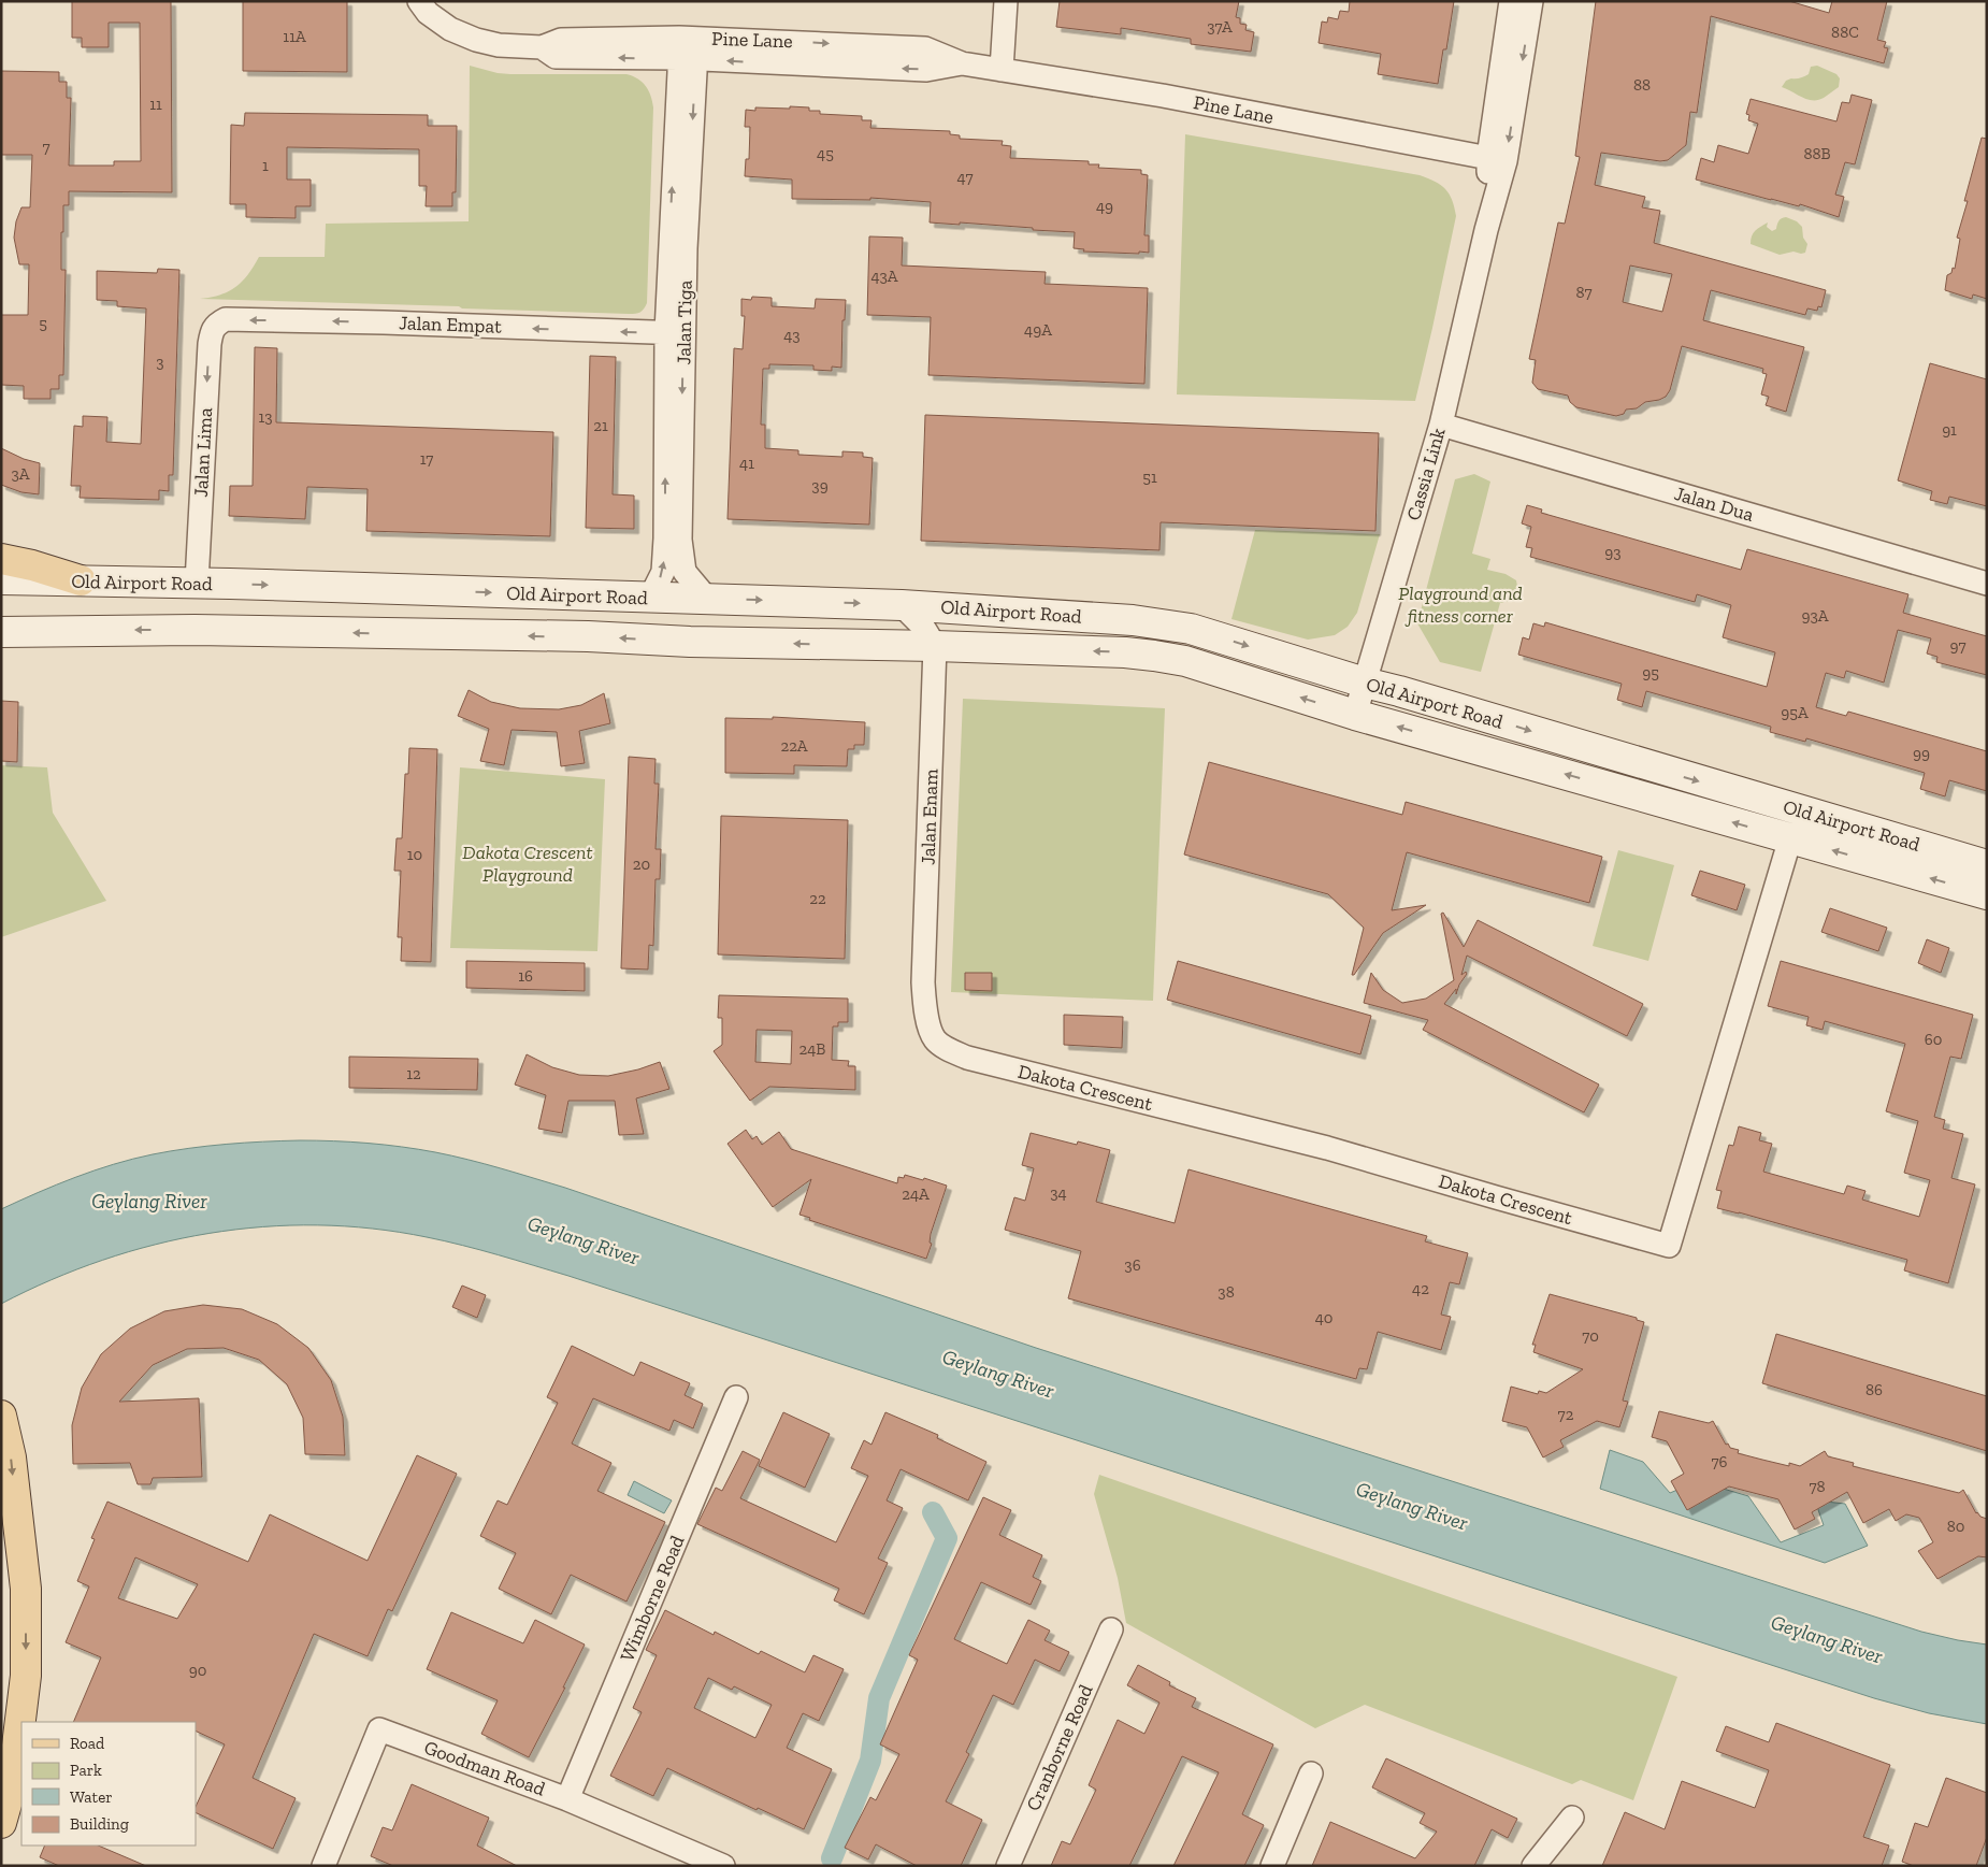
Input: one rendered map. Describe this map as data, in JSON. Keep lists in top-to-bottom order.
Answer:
{
  "streets": {
    "main road": ["Old Airport Road"],
    "street": [
      "Pine Lane",
      "Jalan Tiga",
      "Jalan Empat",
      "Jalan Lima",
      "Cassia Link",
      "Jalan Dua",
      "Jalan Enam",
      "Dakota Crescent",
      "Wimborne Road",
      "Cranborne Road",
      "Goodman Road"
    ]
  },
  "crossings": [
    ["Pine Lane", "Jalan Tiga"],
    ["Pine Lane", "Cassia Link"],
    ["Jalan Tiga", "Jalan Empat"],
    ["Jalan Tiga", "Old Airport Road"],
    ["Jalan Empat", "Jalan Lima"],
    ["Jalan Lima", "Old Airport Road"],
    ["Cassia Link", "Jalan Dua"],
    ["Cassia Link", "Old Airport Road"],
    ["Old Airport Road", "Jalan Enam"],
    ["Old Airport Road", "Dakota Crescent"],
    ["Jalan Enam", "Dakota Crescent"],
    ["Wimborne Road", "Goodman Road"]
  ],
  "one_way": ["Jalan Empat", "Jalan Lima"],
  "water": ["Geylang River"],
  "parks": ["Playground and fitness corner", "Dakota Crescent Playground"],
  "house_numbers": [
    "37A",
    "88C",
    "11A",
    "88",
    "11",
    "7",
    "45",
    "88B",
    "1",
    "47",
    "49",
    "43A",
    "87",
    "5",
    "49A",
    "43",
    "3",
    "13",
    "21",
    "91",
    "17",
    "41",
    "3A",
    "51",
    "39",
    "93",
    "93A",
    "97",
    "95",
    "95A",
    "22A",
    "99",
    "10",
    "20",
    "22",
    "16",
    "60",
    "24B",
    "12",
    "34",
    "24A",
    "36",
    "42",
    "38",
    "40",
    "70",
    "86",
    "72",
    "76",
    "78",
    "80",
    "90"
  ],
  "legend": [
    "Road",
    "Park",
    "Water",
    "Building"
  ]
}
